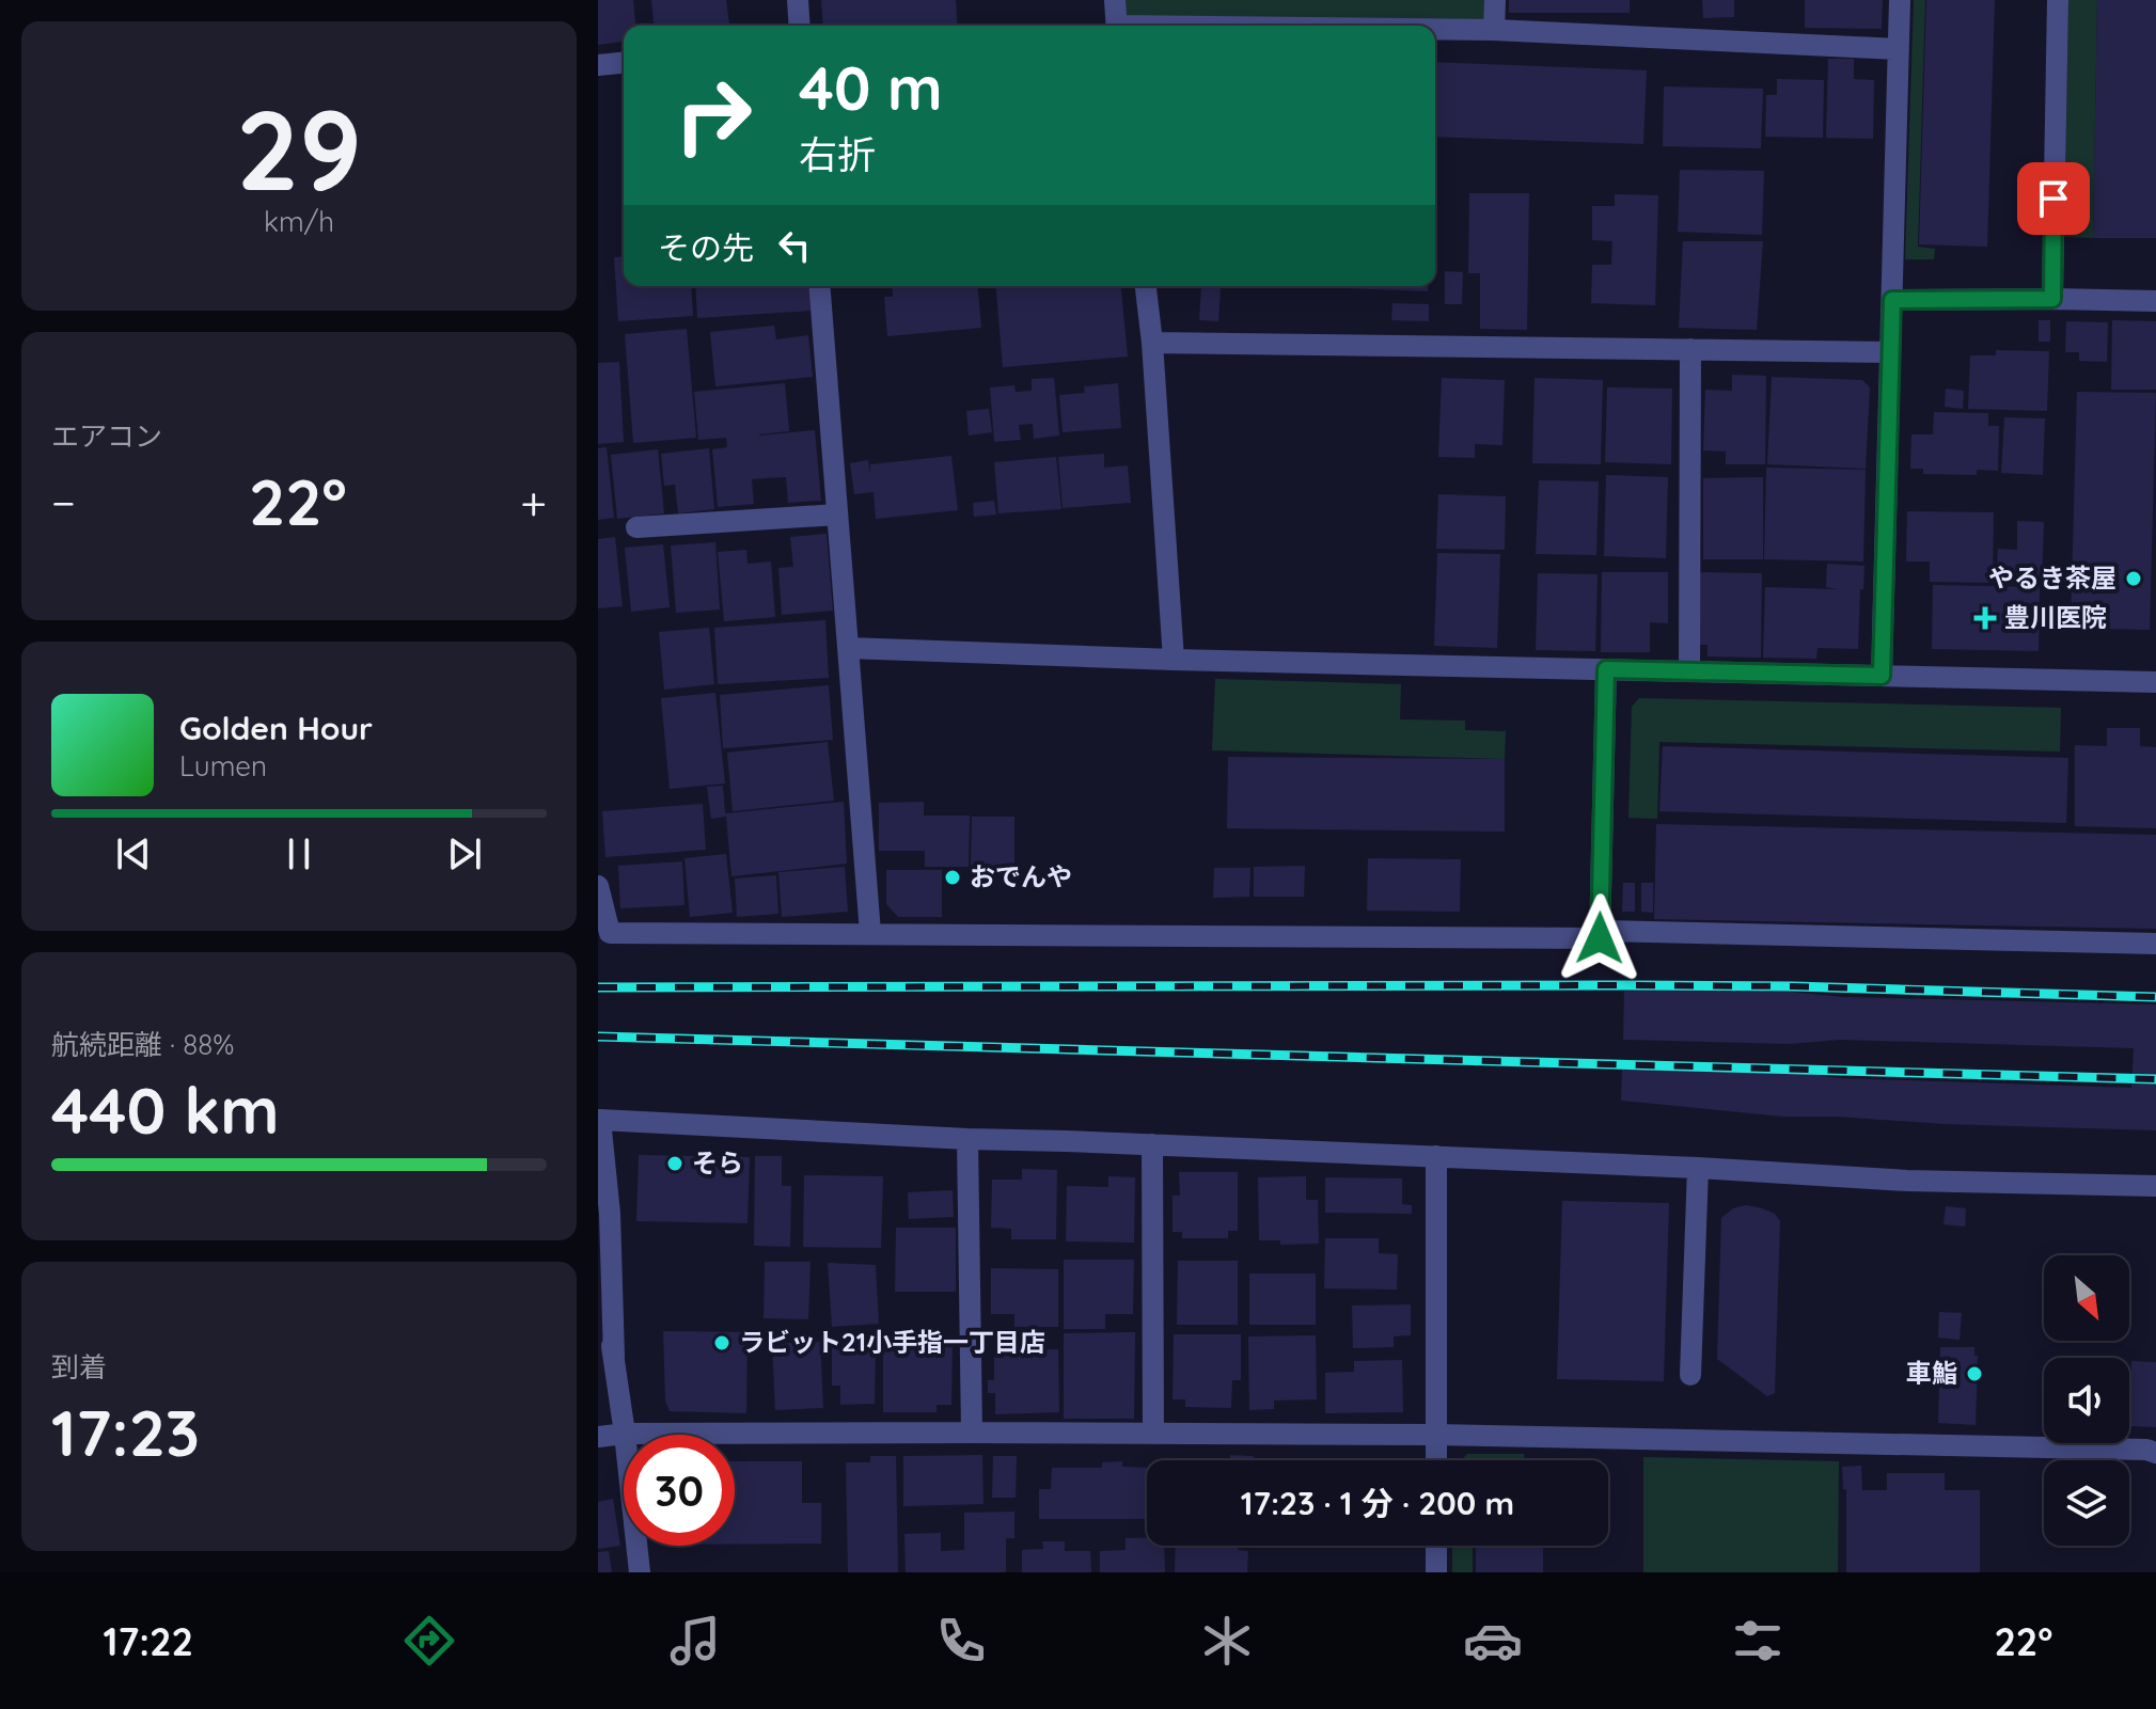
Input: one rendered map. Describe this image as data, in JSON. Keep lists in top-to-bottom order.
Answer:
{
  "places": {
    "other": [
      "やるき茶屋",
      "おでんや",
      "そら",
      "ラビット21小手指一丁目店",
      "車鮨"
    ],
    "health": ["豊川医院"]
  },
  "north": "bottom right",
  "page": {
    "tile": [
      ["29", "km/h"],
      "エアコン",
      ["航続距離 · 88%", "440 km"],
      ["到着", "17:23"]
    ],
    "turn": ["40 m", "右折"],
    "then": "その先",
    "heat": ["−", "22°", "+"],
    "song": ["Golden Hour", "Lumen"],
    "limit": "30",
    "trip": "17:23 · 1 分 · 200 m",
    "tabs": ["17:22", "22°"]
  }
}
